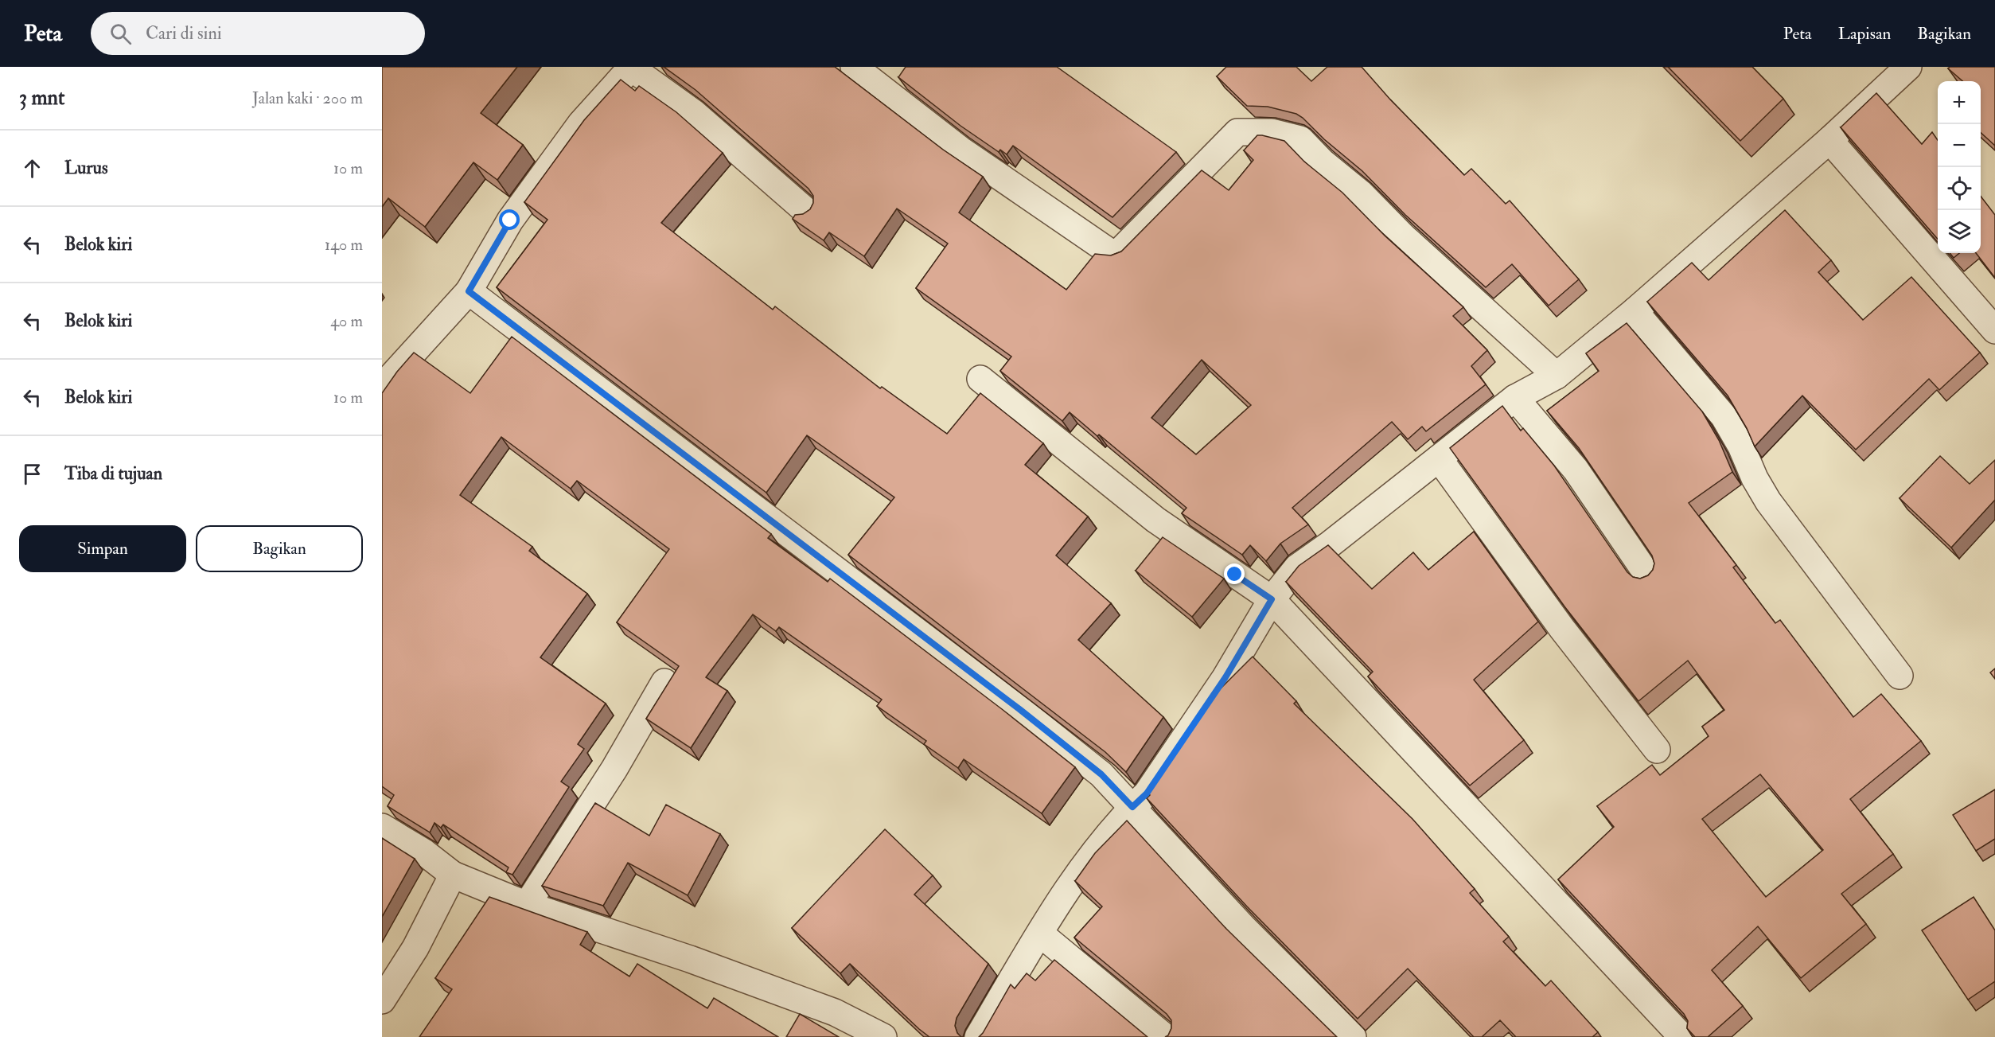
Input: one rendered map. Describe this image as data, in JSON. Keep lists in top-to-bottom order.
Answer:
{
  "page": {
    "header": "Peta",
    "search": "Cari di sini",
    "nav": ["Peta", "Lapisan", "Bagikan"],
    "heading": ["3 mnt", "Jalan kaki · 200 m"],
    "map_buttons": ["+", "−"],
    "list": [
      ["Lurus", "10 m"],
      ["Belok kiri", "140 m"],
      ["Belok kiri", "40 m"],
      ["Belok kiri", "10 m"],
      "Tiba di tujuan"
    ],
    "buttons": ["Simpan", "Bagikan"]
  }
}
